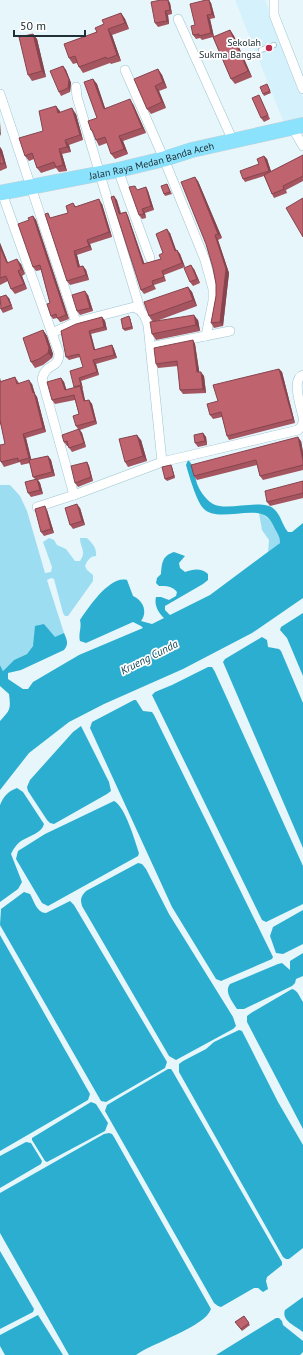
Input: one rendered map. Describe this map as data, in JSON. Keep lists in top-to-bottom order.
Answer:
{
  "streets": {
    "highway": ["Jalan Raya Medan Banda Aceh"]
  },
  "water": ["Krueng Cunda"],
  "places": ["Sekolah Sukma Bangsa"],
  "scale_bar": "50 m"
}
